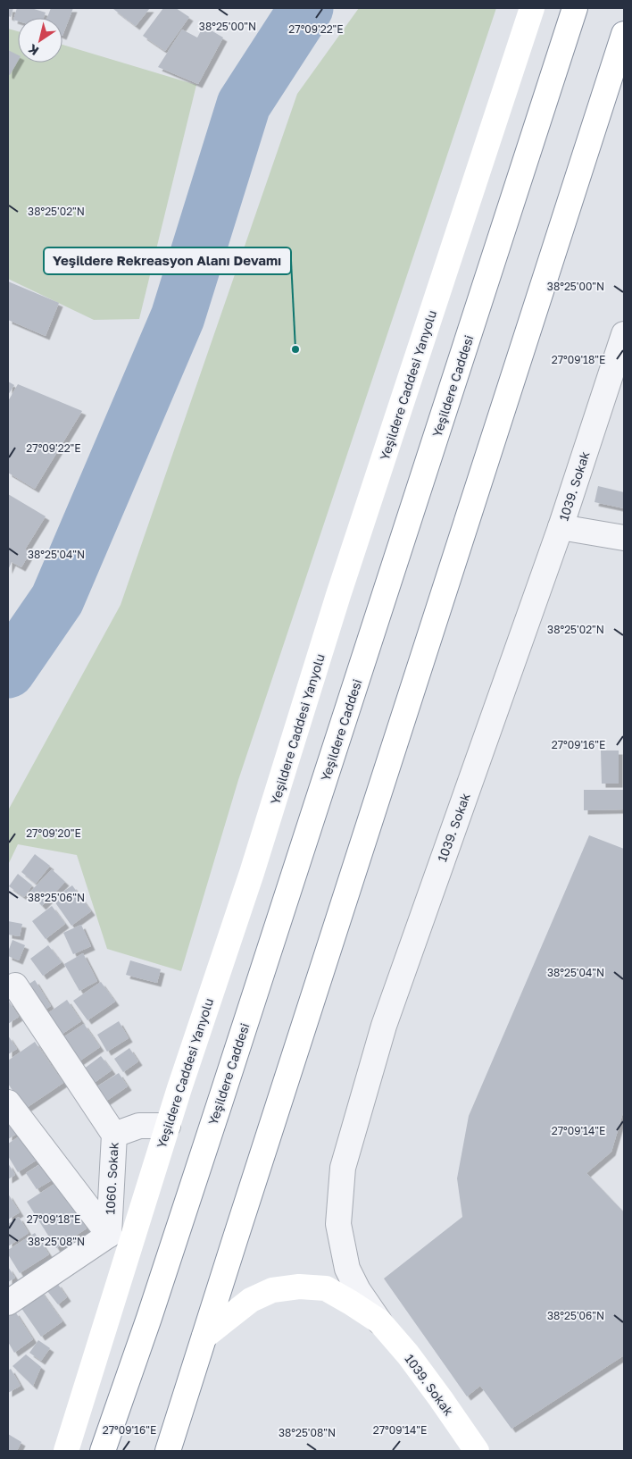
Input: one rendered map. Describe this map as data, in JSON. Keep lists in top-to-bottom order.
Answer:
{
  "streets": {
    "main road": ["Yeşildere Caddesi Yanyolu", "Yeşildere Caddesi", "1039. Sokak"],
    "street": ["1060. Sokak"]
  },
  "places": ["Yeşildere Rekreasyon Alanı Devamı"],
  "north": "bottom left",
  "coordinates": [
    "38°25'00\"N",
    "27°09'22\"E",
    "38°25'02\"N",
    "27°09'18\"E",
    "38°25'04\"N",
    "27°09'16\"E",
    "27°09'20\"E",
    "38°25'06\"N",
    "27°09'14\"E",
    "38°25'08\"N"
  ]
}
